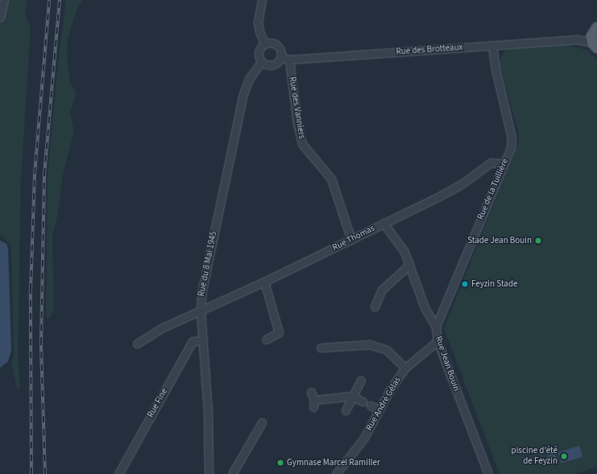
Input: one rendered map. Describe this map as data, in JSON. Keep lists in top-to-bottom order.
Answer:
{
  "streets": {
    "street": [
      "Rue des Brotteaux",
      "Rue des Vanniers",
      "Rue de la Tuillière",
      "Rue Thomas",
      "Rue du 8 Mai 1945",
      "Rue Jean Bouin",
      "Rue Fine",
      "Rue André Gélas"
    ]
  },
  "crossings": [
    ["Rue des Brotteaux", "Rue des Vanniers"],
    ["Rue des Brotteaux", "Rue de la Tuillière"],
    ["Rue des Brotteaux", "Rue du 8 Mai 1945"],
    ["Rue des Vanniers", "Rue Thomas"],
    ["Rue de la Tuillière", "Rue Thomas"],
    ["Rue de la Tuillière", "Rue Jean Bouin"],
    ["Rue Thomas", "Rue du 8 Mai 1945"],
    ["Rue Thomas", "Rue Jean Bouin"],
    ["Rue du 8 Mai 1945", "Rue Fine"],
    ["Rue Jean Bouin", "Rue André Gélas"]
  ],
  "places": [
    "Stade Jean Bouin",
    "Feyzin Stade",
    "piscine d’été de Feyzin",
    "Gymnase Marcel Ramiller"
  ]
}
